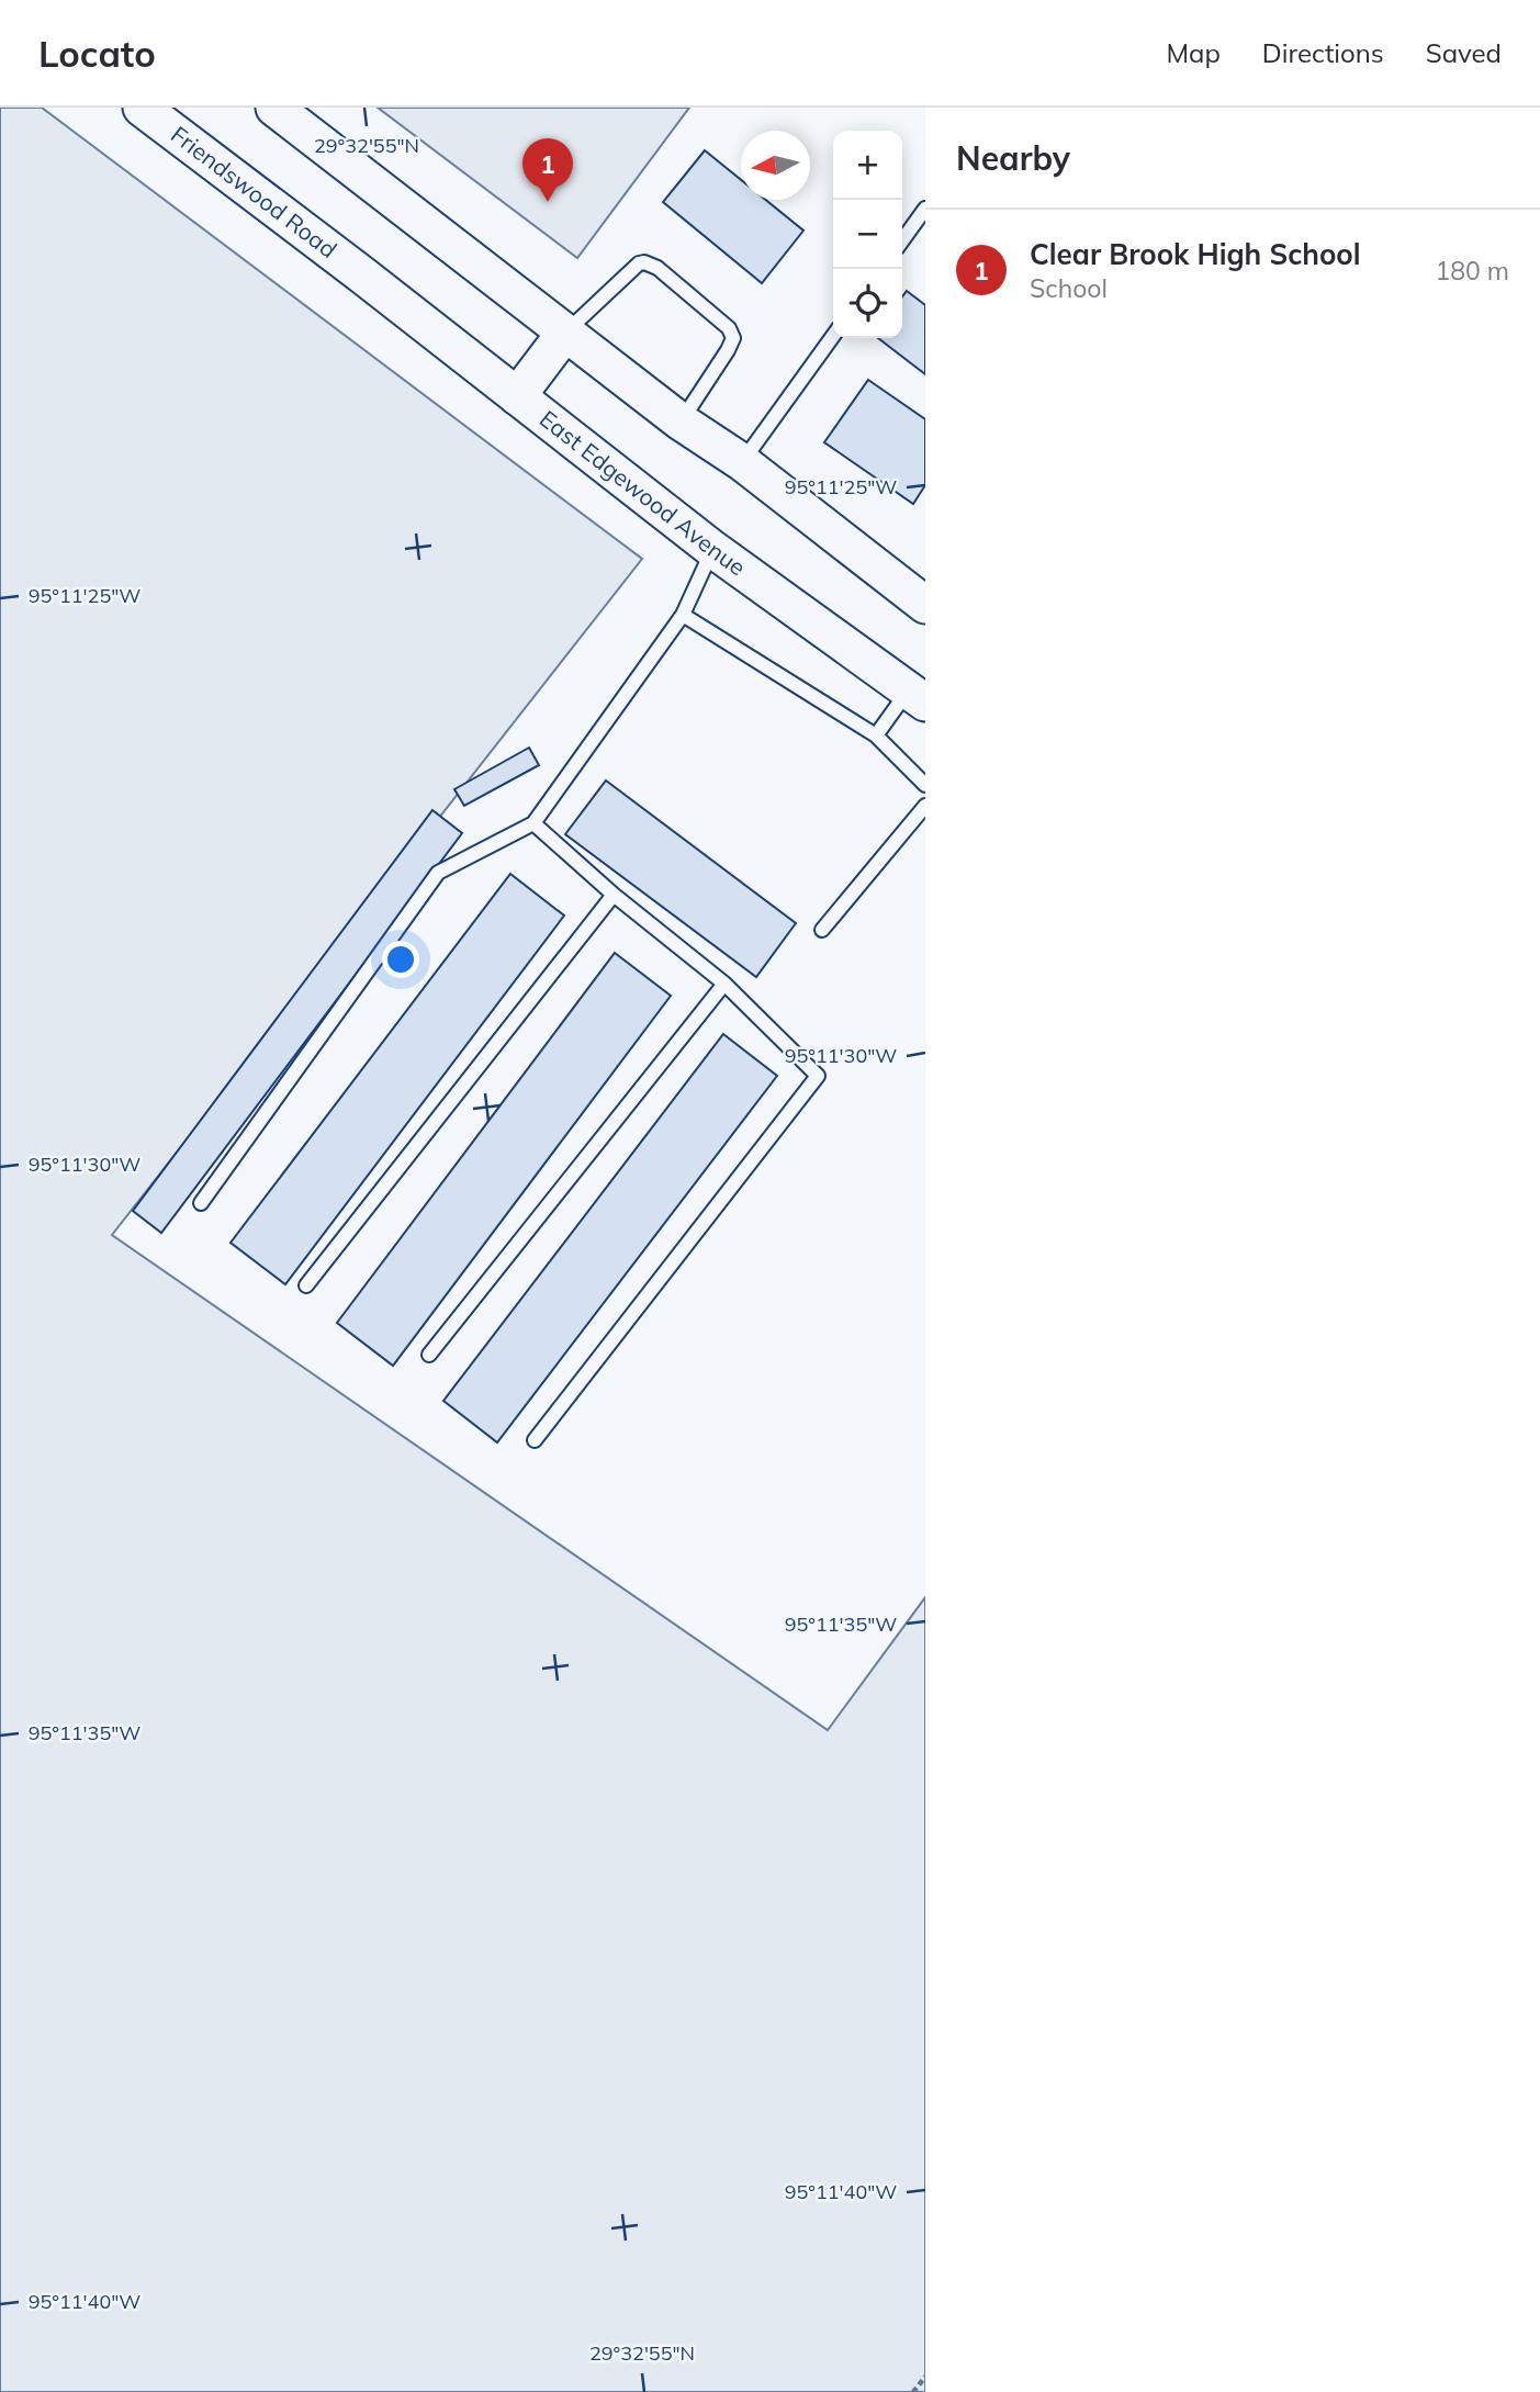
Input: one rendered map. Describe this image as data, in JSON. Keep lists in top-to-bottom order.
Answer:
{
  "streets": {
    "main road": ["Friendswood Road", "East Edgewood Avenue"]
  },
  "crossings": [
    ["Friendswood Road", "East Edgewood Avenue"]
  ],
  "north": "left",
  "page": {
    "header": "Locato",
    "nav": ["Map", "Directions", "Saved"],
    "heading": "Nearby",
    "map_buttons": ["+", "−"],
    "pins": "1",
    "list": [
      {
        "mark": "1",
        "name": "Clear Brook High School",
        "note": "School",
        "value": "180 m"
      }
    ]
  },
  "coordinates": [
    "29°32'55\"N",
    "95°11'25\"W",
    "95°11'30\"W",
    "95°11'35\"W",
    "95°11'40\"W"
  ]
}
